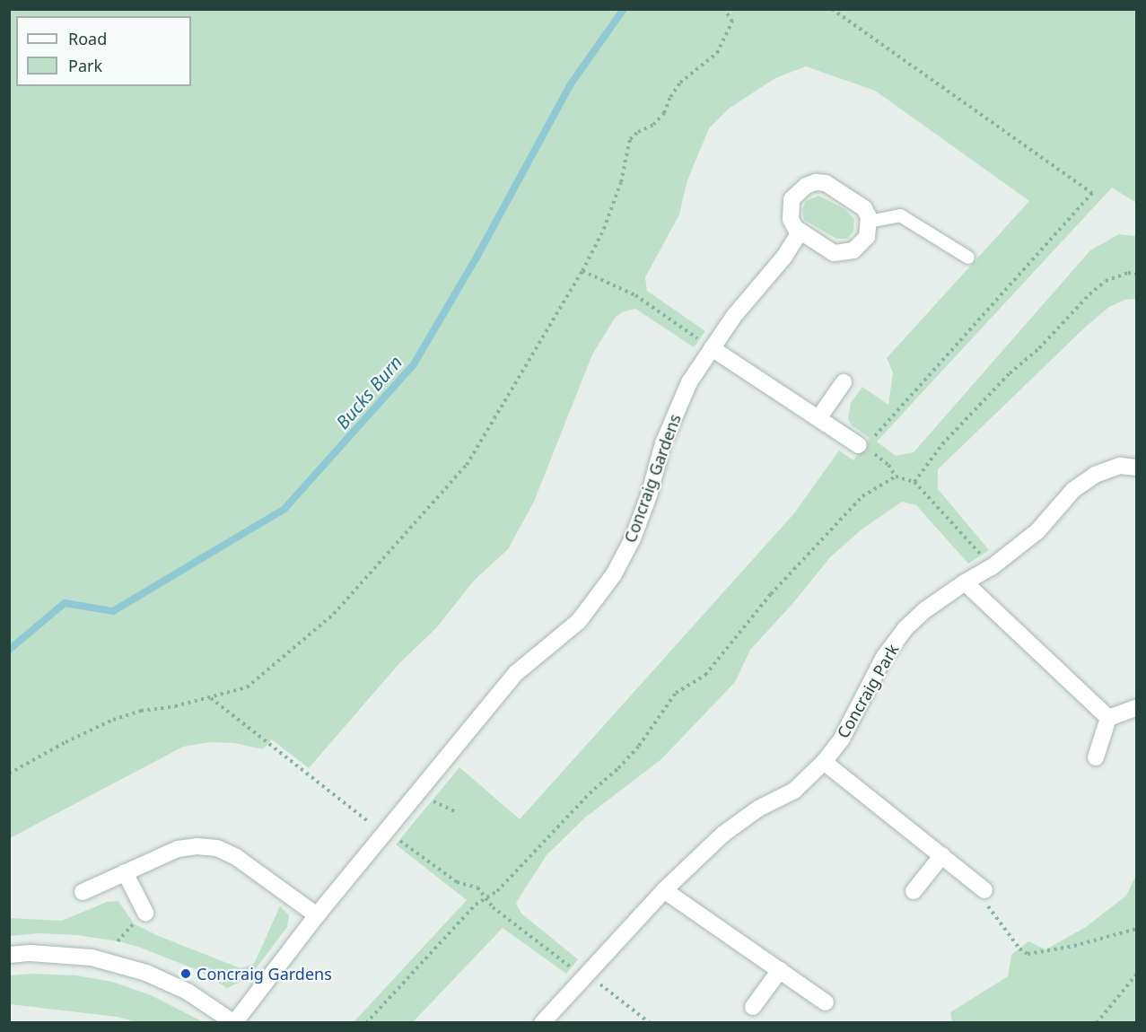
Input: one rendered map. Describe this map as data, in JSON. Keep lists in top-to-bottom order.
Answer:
{
  "streets": {
    "street": ["Concraig Gardens", "Concraig Park"]
  },
  "water": ["Bucks Burn"],
  "places": ["Concraig Gardens"],
  "legend": ["Road", "Park"]
}
